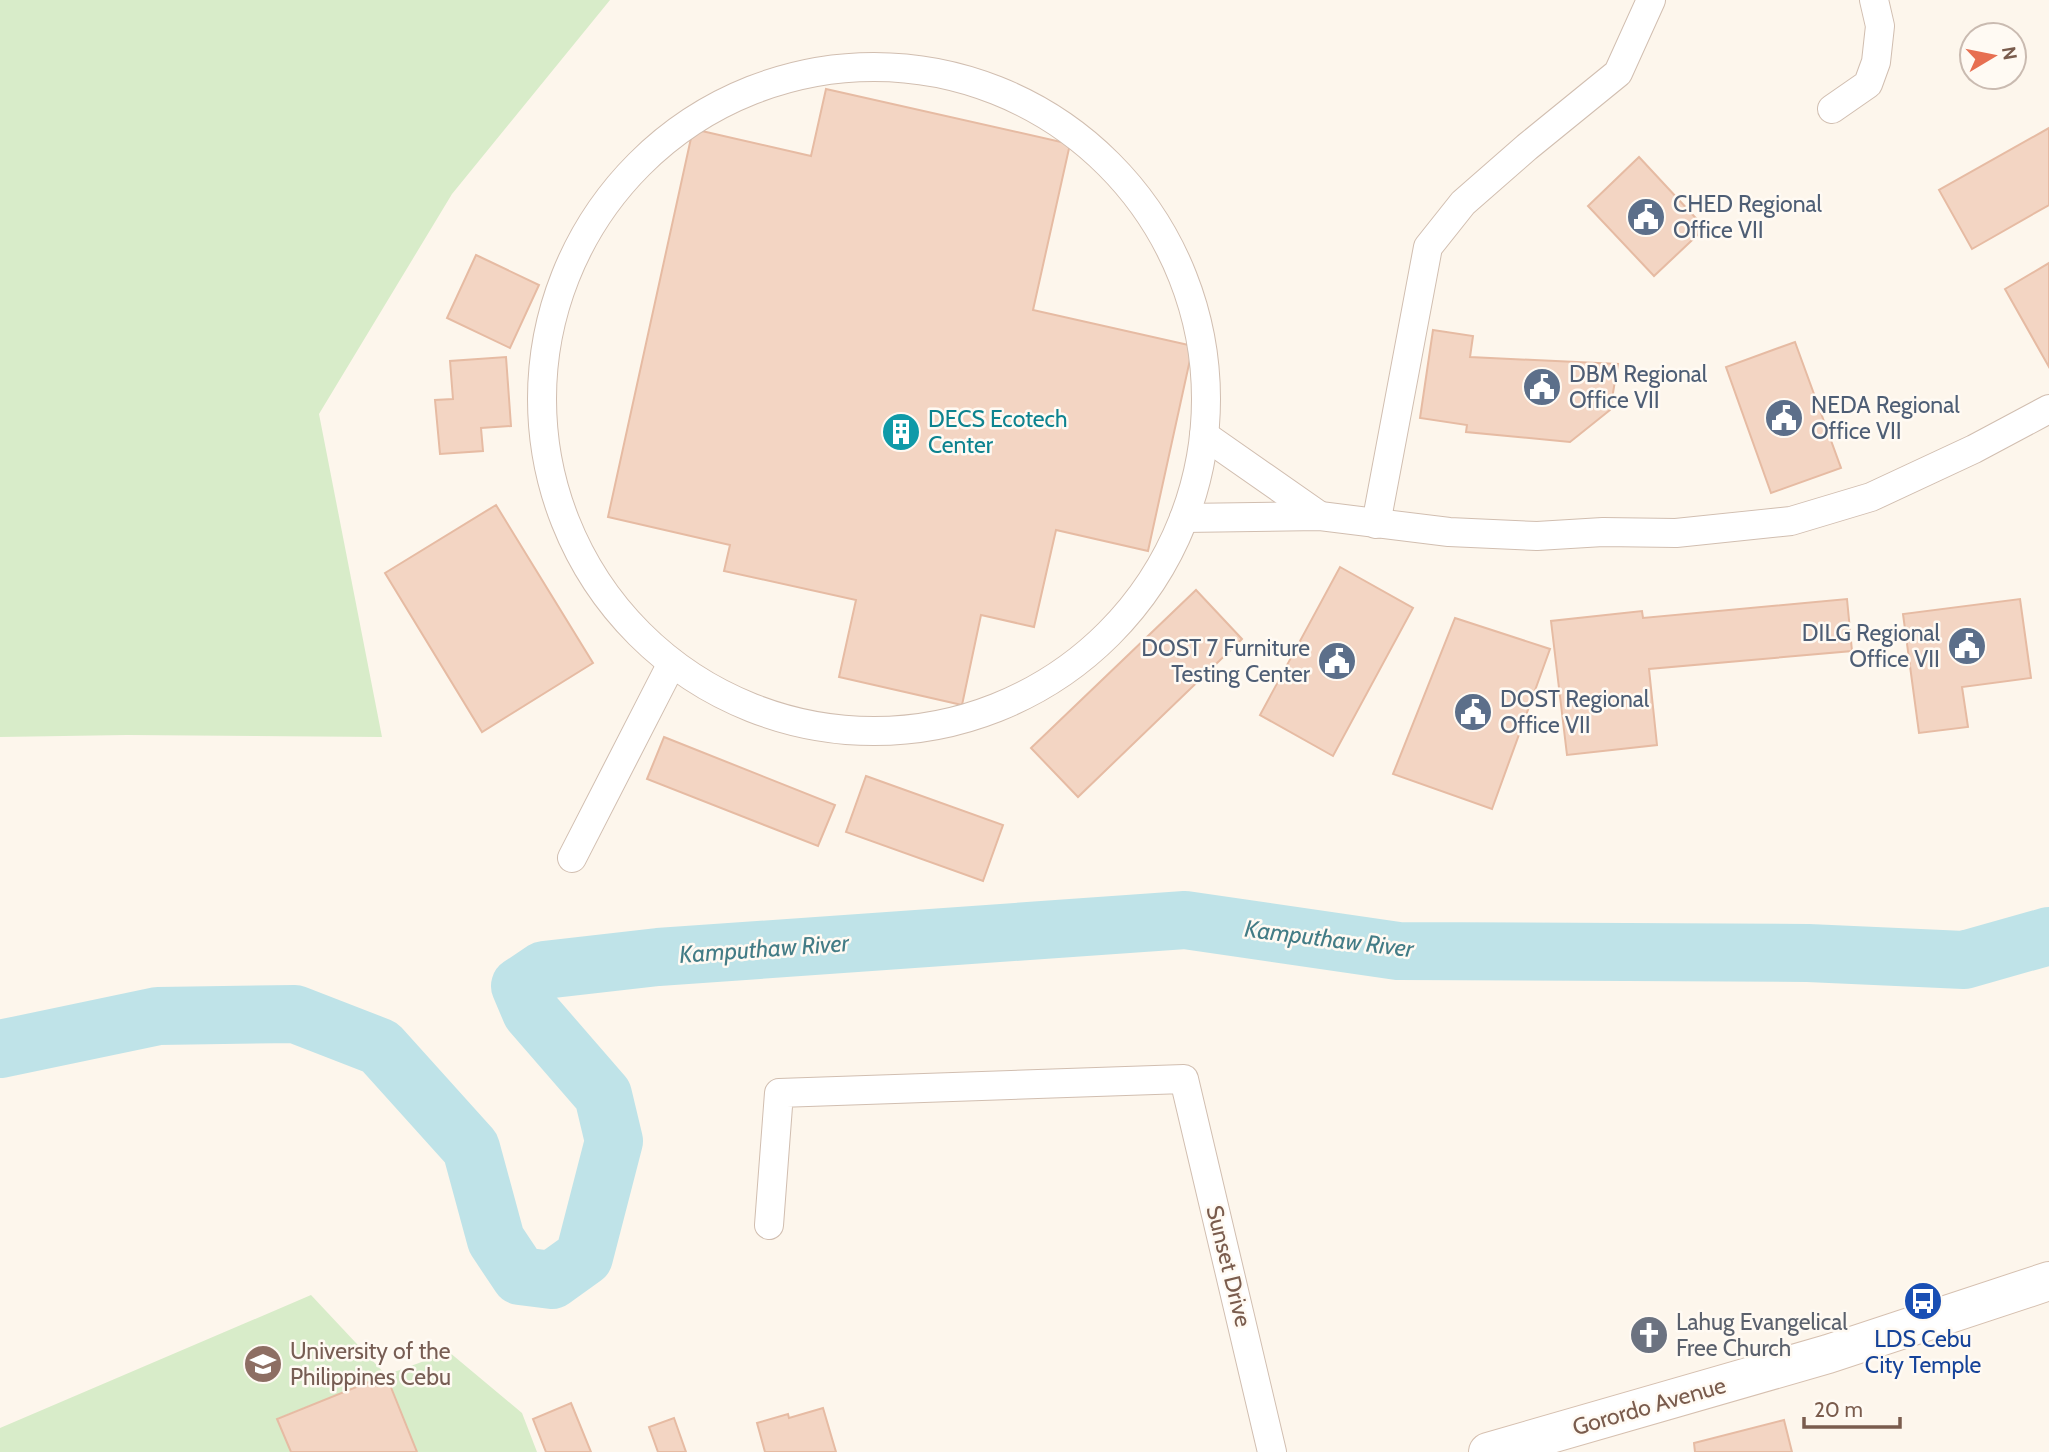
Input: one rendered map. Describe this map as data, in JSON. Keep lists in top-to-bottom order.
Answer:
{
  "streets": {
    "main road": ["Gorordo Avenue"],
    "street": ["Sunset Drive"]
  },
  "water": ["Kamputhaw River"],
  "places": {
    "public building": [
      "CHED Regional Office VII",
      "DBM Regional Office VII",
      "NEDA Regional Office VII",
      "DILG Regional Office VII",
      "DOST 7 Furniture Testing Center",
      "DOST Regional Office VII"
    ],
    "building": ["DECS Ecotech Center"],
    "bus stop": ["LDS Cebu City Temple"],
    "church": ["Lahug Evangelical Free Church"],
    "school or university": ["University of the Philippines Cebu"]
  },
  "scale_bar": "20 m",
  "north": "right"
}
